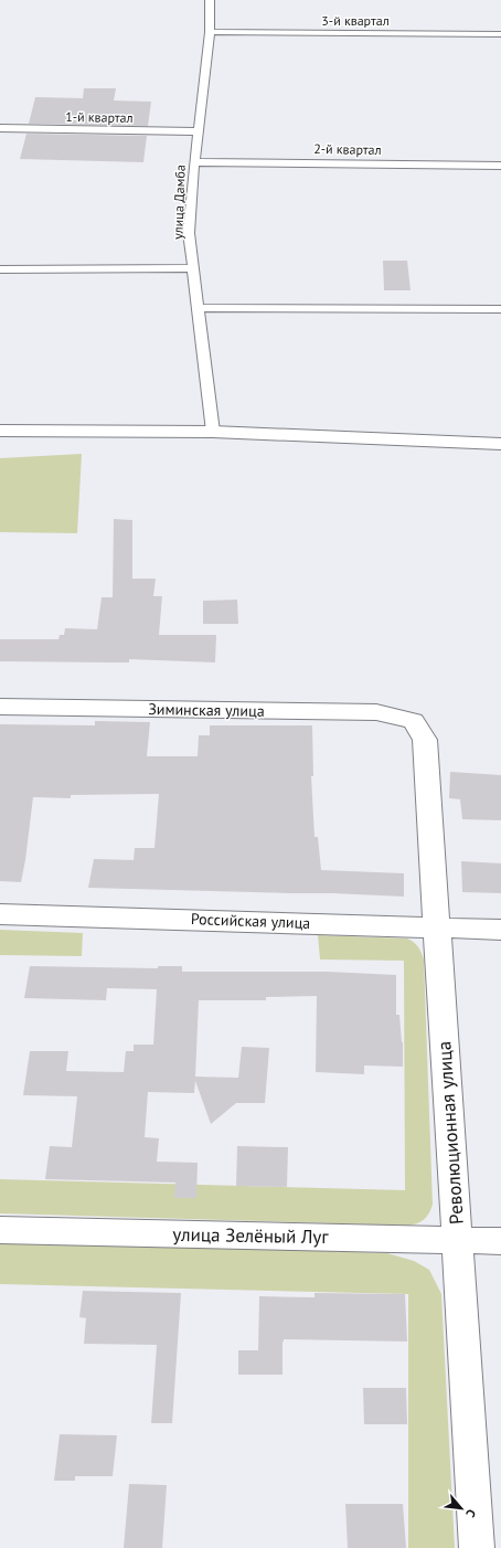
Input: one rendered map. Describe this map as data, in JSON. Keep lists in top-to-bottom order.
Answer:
{
  "streets": {
    "street": [
      "Зиминская улица",
      "Российская улица",
      "Революционная улица",
      "улица Зелёный Луг"
    ],
    "lane": [
      "3-й квартал",
      "1-й квартал",
      "2-й квартал",
      "улица Дамба"
    ]
  },
  "crossings": [
    ["3-й квартал", "улица Дамба"],
    ["1-й квартал", "улица Дамба"],
    ["2-й квартал", "улица Дамба"],
    ["Зиминская улица", "Революционная улица"],
    ["Российская улица", "Революционная улица"],
    ["Революционная улица", "улица Зелёный Луг"]
  ],
  "north": "bottom right"
}
